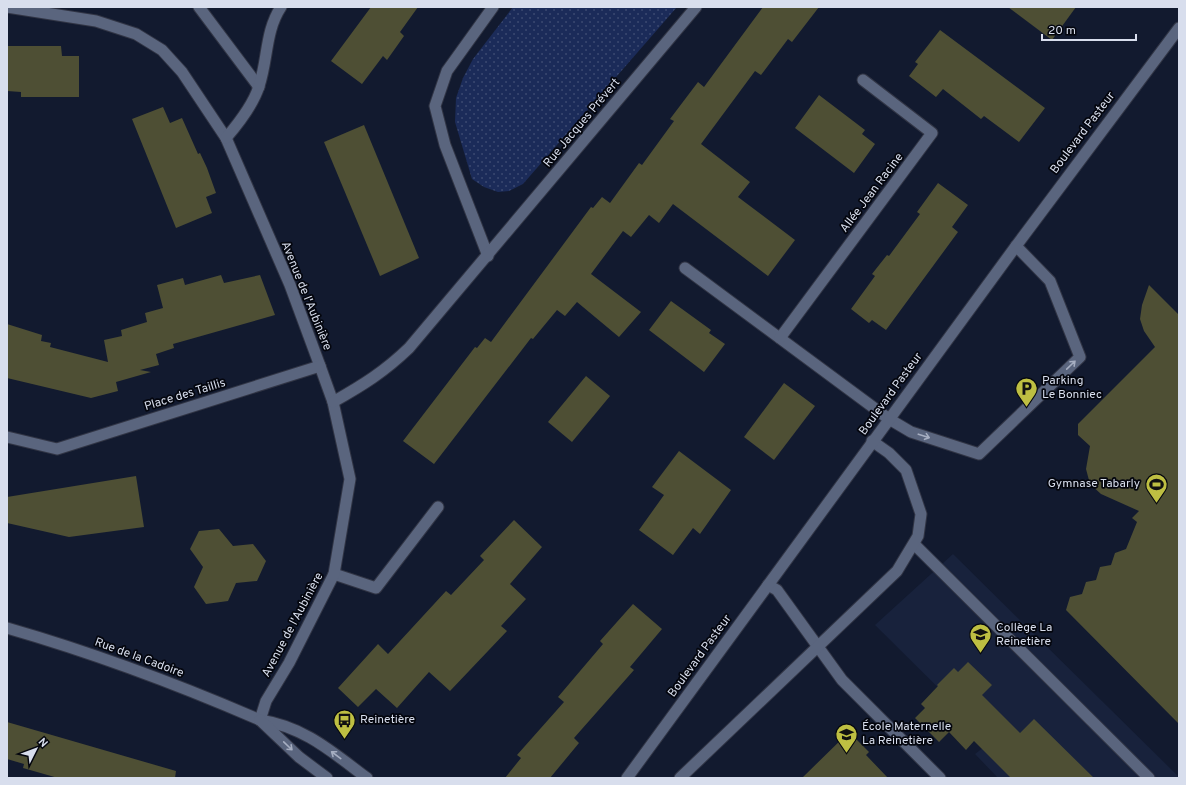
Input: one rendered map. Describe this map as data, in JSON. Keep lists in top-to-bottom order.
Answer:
{
  "streets": {
    "street": [
      "Rue Jacques Prévert",
      "Boulevard Pasteur",
      "Allée Jean Racine",
      "Avenue de l'Aubinière",
      "Place des Taillis",
      "Rue de la Cadoire"
    ]
  },
  "crossings": [
    ["Rue Jacques Prévert", "Avenue de l'Aubinière"],
    ["Avenue de l'Aubinière", "Place des Taillis"],
    ["Avenue de l'Aubinière", "Rue de la Cadoire"]
  ],
  "places": {
    "parking": ["Parking Le Bonniec"],
    "sports": ["Gymnase Tabarly"],
    "school or university": ["Collège La Reinetière", "École Maternelle La Reinetière"],
    "bus stop": ["Reinetière"]
  },
  "scale_bar": "20 m",
  "north": "top right"
}
